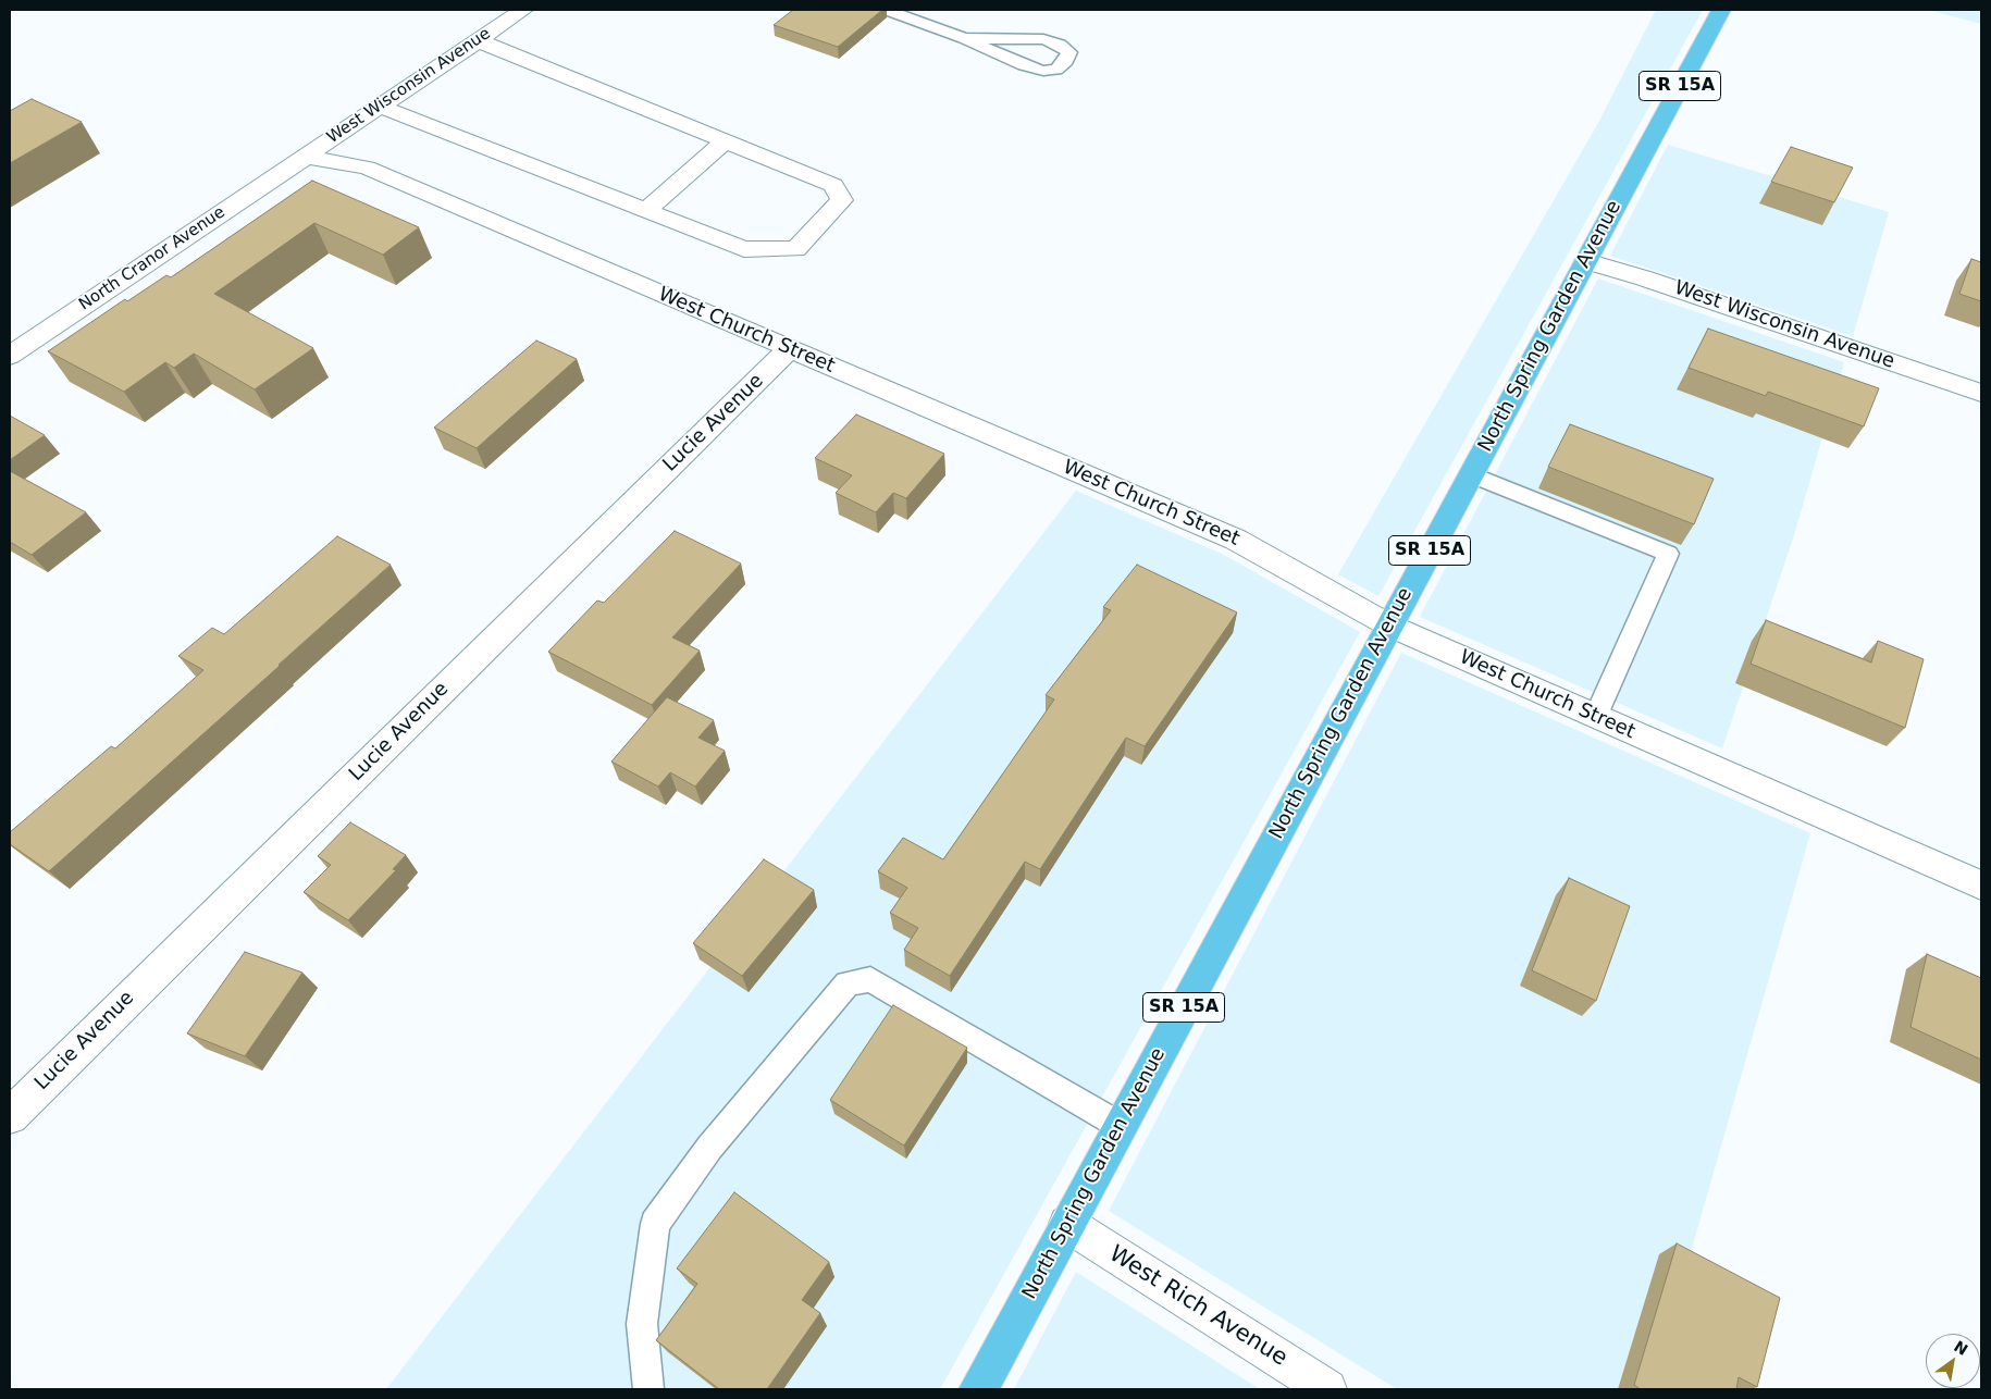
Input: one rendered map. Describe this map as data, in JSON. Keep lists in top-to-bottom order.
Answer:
{
  "streets": {
    "highway": ["SR 15A", "North Spring Garden Avenue"],
    "street": [
      "West Wisconsin Avenue",
      "North Cranor Avenue",
      "West Church Street",
      "Lucie Avenue",
      "West Rich Avenue"
    ]
  },
  "crossings": [
    ["West Wisconsin Avenue", "North Cranor Avenue"],
    ["West Wisconsin Avenue", "North Spring Garden Avenue"],
    ["West Wisconsin Avenue", "West Church Street"],
    ["North Cranor Avenue", "West Church Street"],
    ["North Spring Garden Avenue", "West Church Street"],
    ["North Spring Garden Avenue", "West Rich Avenue"],
    ["West Church Street", "Lucie Avenue"]
  ],
  "north": "top right"
}
